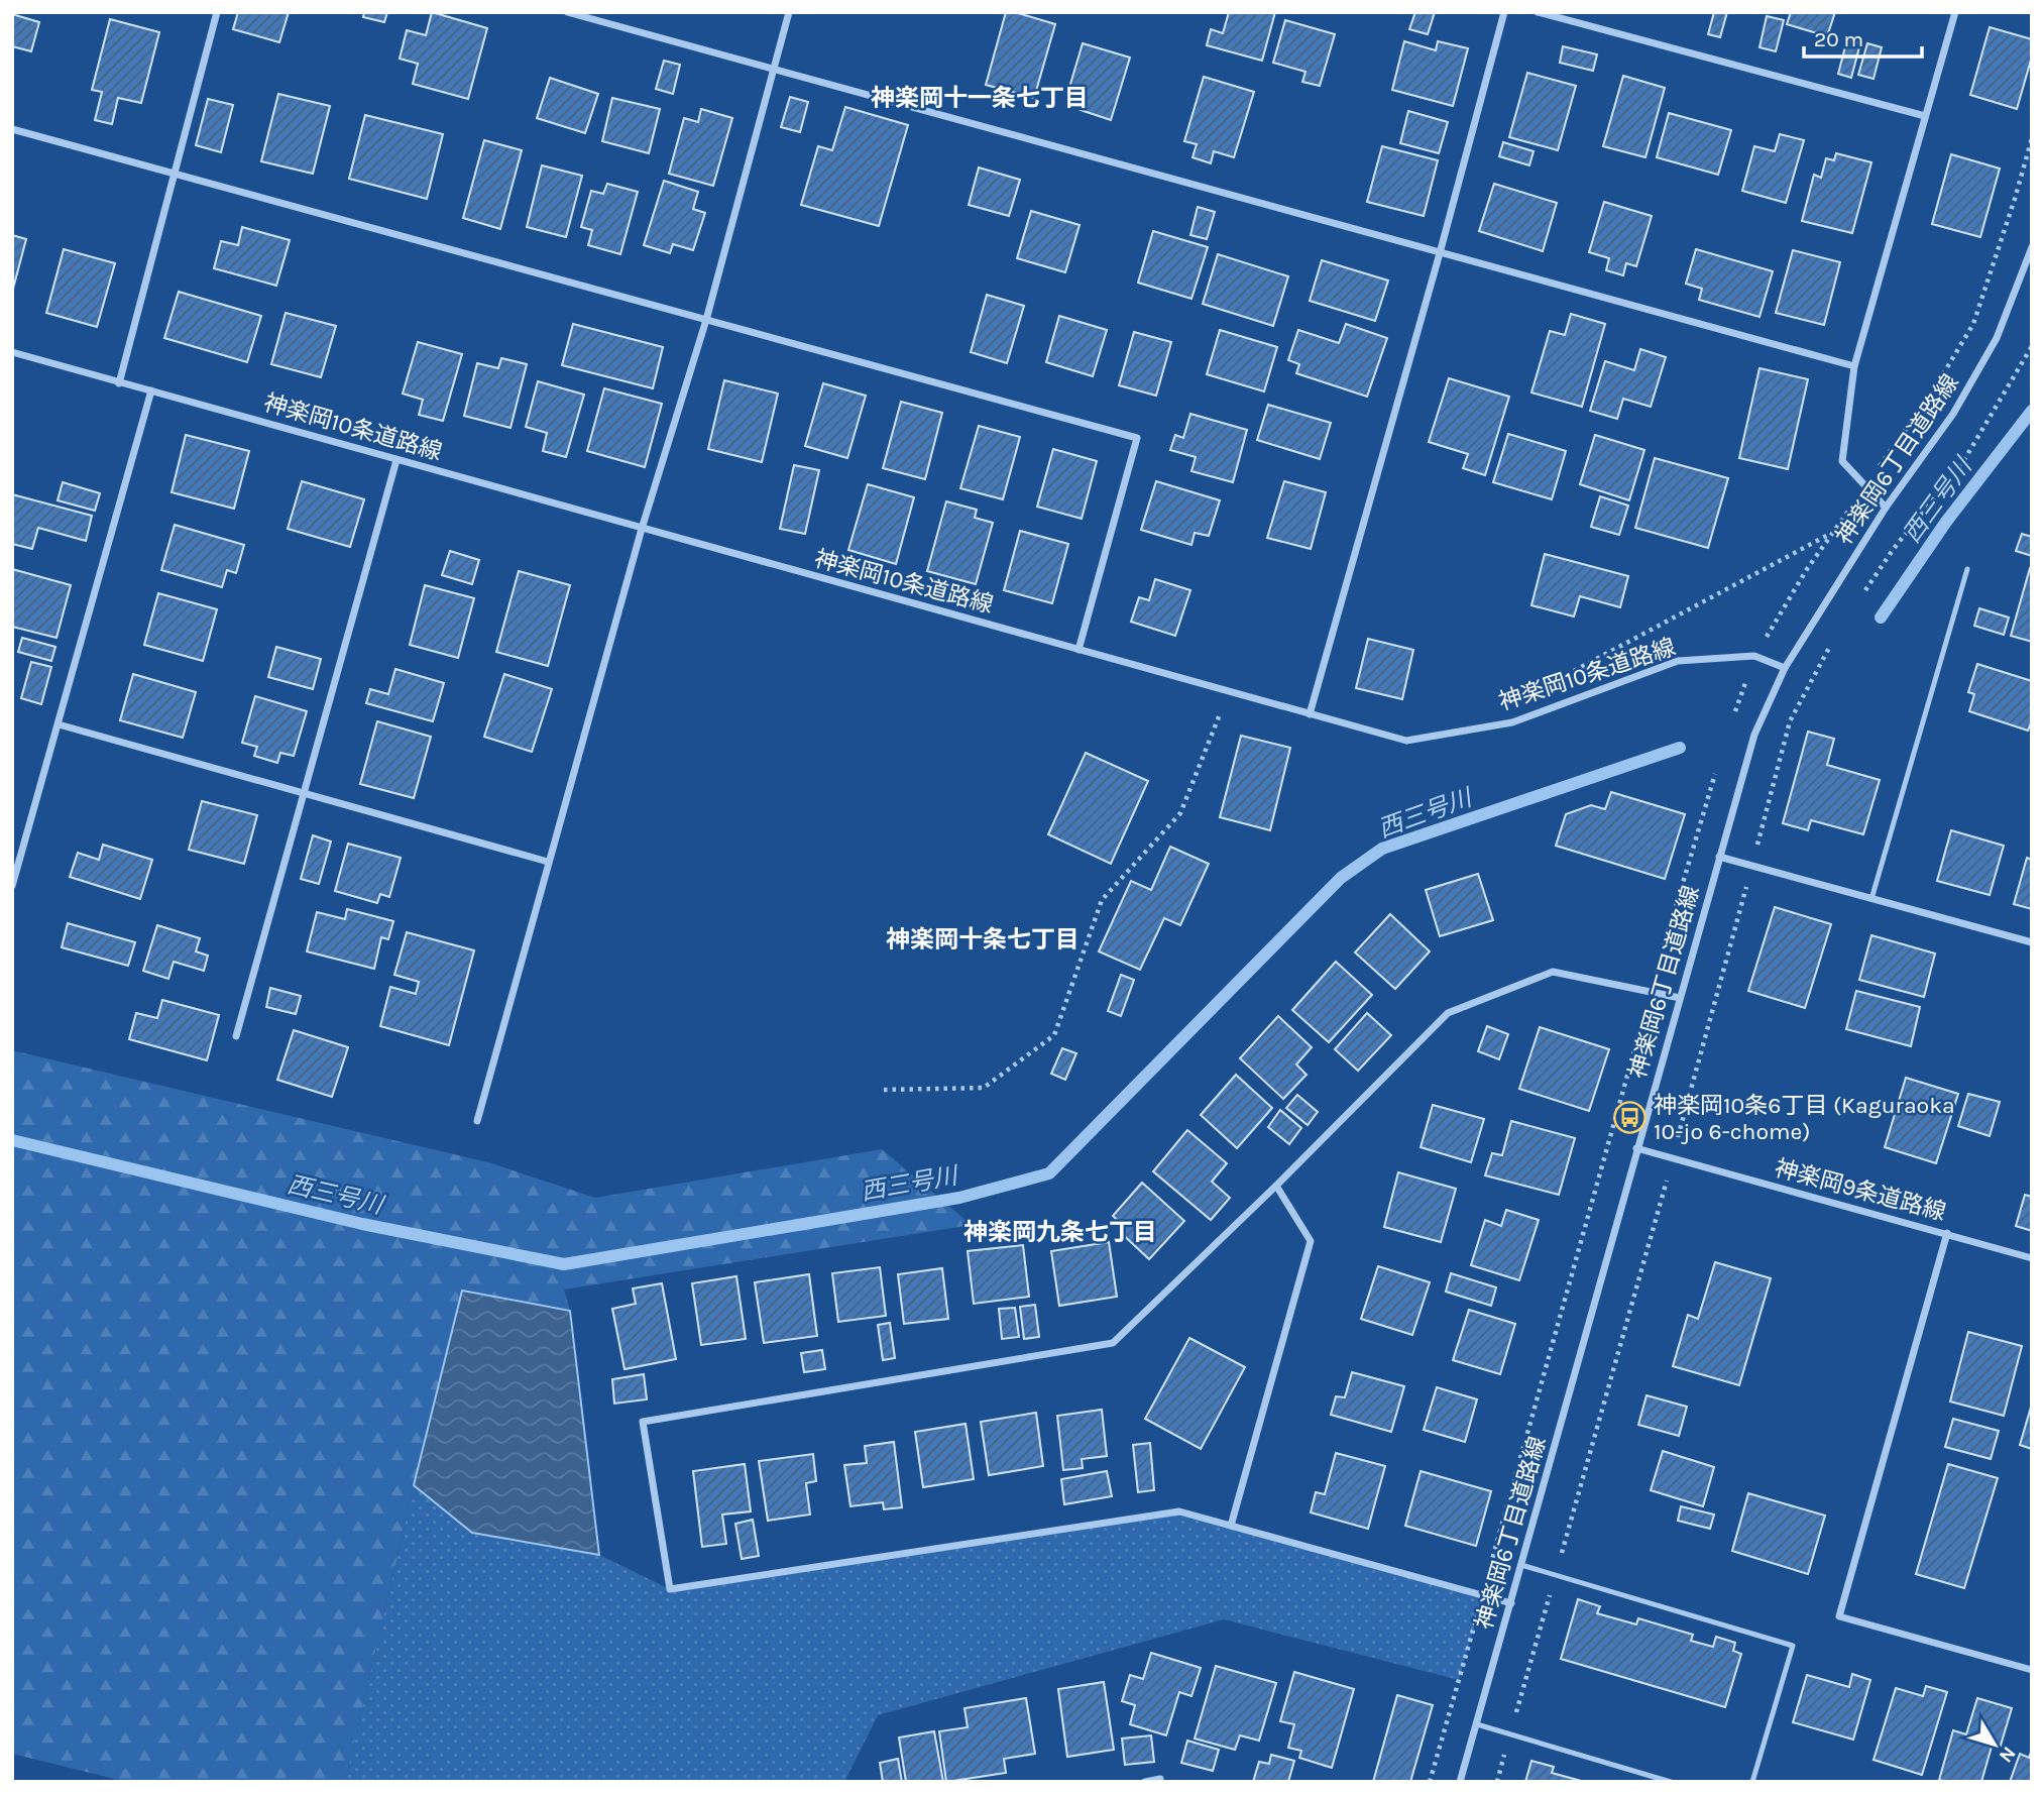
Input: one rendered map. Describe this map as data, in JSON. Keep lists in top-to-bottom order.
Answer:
{
  "streets": {
    "street": ["神楽岡10条道路線", "神楽岡6丁目道路線", "神楽岡9条道路線"]
  },
  "crossings": [
    ["神楽岡10条道路線", "神楽岡6丁目道路線"],
    ["神楽岡6丁目道路線", "神楽岡9条道路線"]
  ],
  "districts": ["神楽岡十一条七丁目", "神楽岡十条七丁目", "神楽岡九条七丁目"],
  "water": ["西三号川"],
  "places": {
    "bus stop": ["神楽岡10条6丁目 (Kaguraoka 10-jo 6-chome)"]
  },
  "scale_bar": "20 m",
  "north": "bottom right"
}
